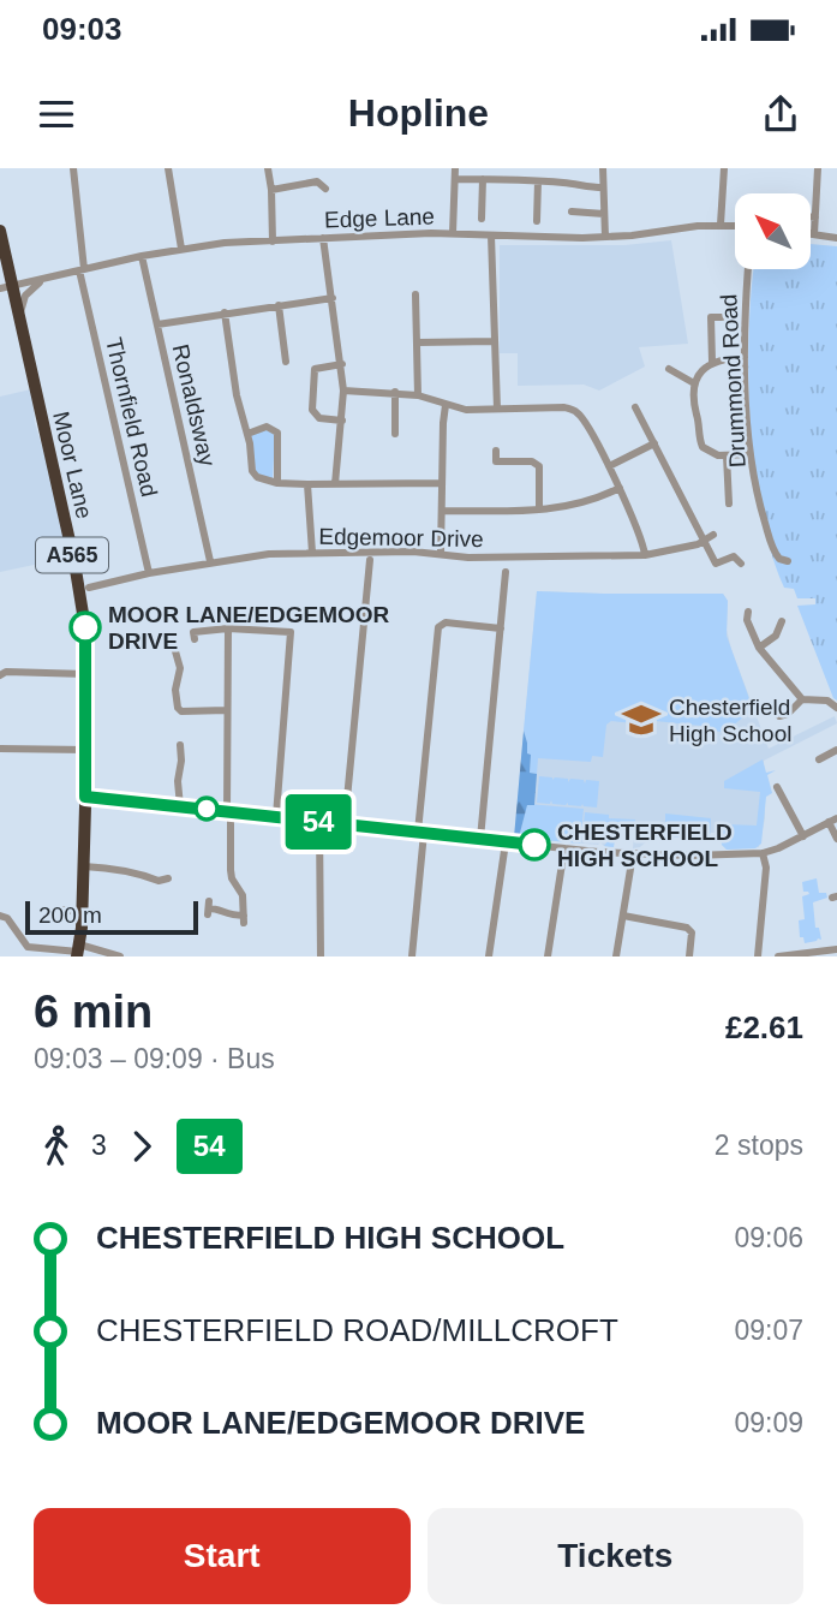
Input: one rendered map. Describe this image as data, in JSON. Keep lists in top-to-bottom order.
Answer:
{
  "streets": {
    "highway": ["Moor Lane", "A565"],
    "street": [
      "Edge Lane",
      "Drummond Road",
      "Ronaldsway",
      "Thornfield Road",
      "Edgemoor Drive"
    ]
  },
  "crossings": [
    ["Edge Lane", "Ronaldsway"],
    ["Edge Lane", "Thornfield Road"],
    ["Edge Lane", "Moor Lane"],
    ["Edge Lane", "A565"],
    ["Ronaldsway", "Edgemoor Drive"],
    ["Thornfield Road", "Edgemoor Drive"],
    ["Moor Lane", "A565"]
  ],
  "places": {
    "other": ["MOOR LANE/EDGEMOOR DRIVE", "CHESTERFIELD HIGH SCHOOL"],
    "school or university": ["Chesterfield High School"]
  },
  "lines": ["bus line 54"],
  "scale_bar": "200 m",
  "north": "top left",
  "page": {
    "status": "09:03",
    "header": "Hopline",
    "on_map": "54",
    "scale": "200 m",
    "heading": ["6 min", "09:03 – 09:09 · Bus", "£2.61"],
    "legs": ["3", "54", "2 stops"],
    "list": [
      {
        "name": "CHESTERFIELD HIGH SCHOOL",
        "value": "09:06"
      },
      {
        "name": "CHESTERFIELD ROAD/MILLCROFT",
        "value": "09:07"
      },
      {
        "name": "MOOR LANE/EDGEMOOR DRIVE",
        "value": "09:09"
      }
    ],
    "buttons": ["Start", "Tickets"]
  }
}
